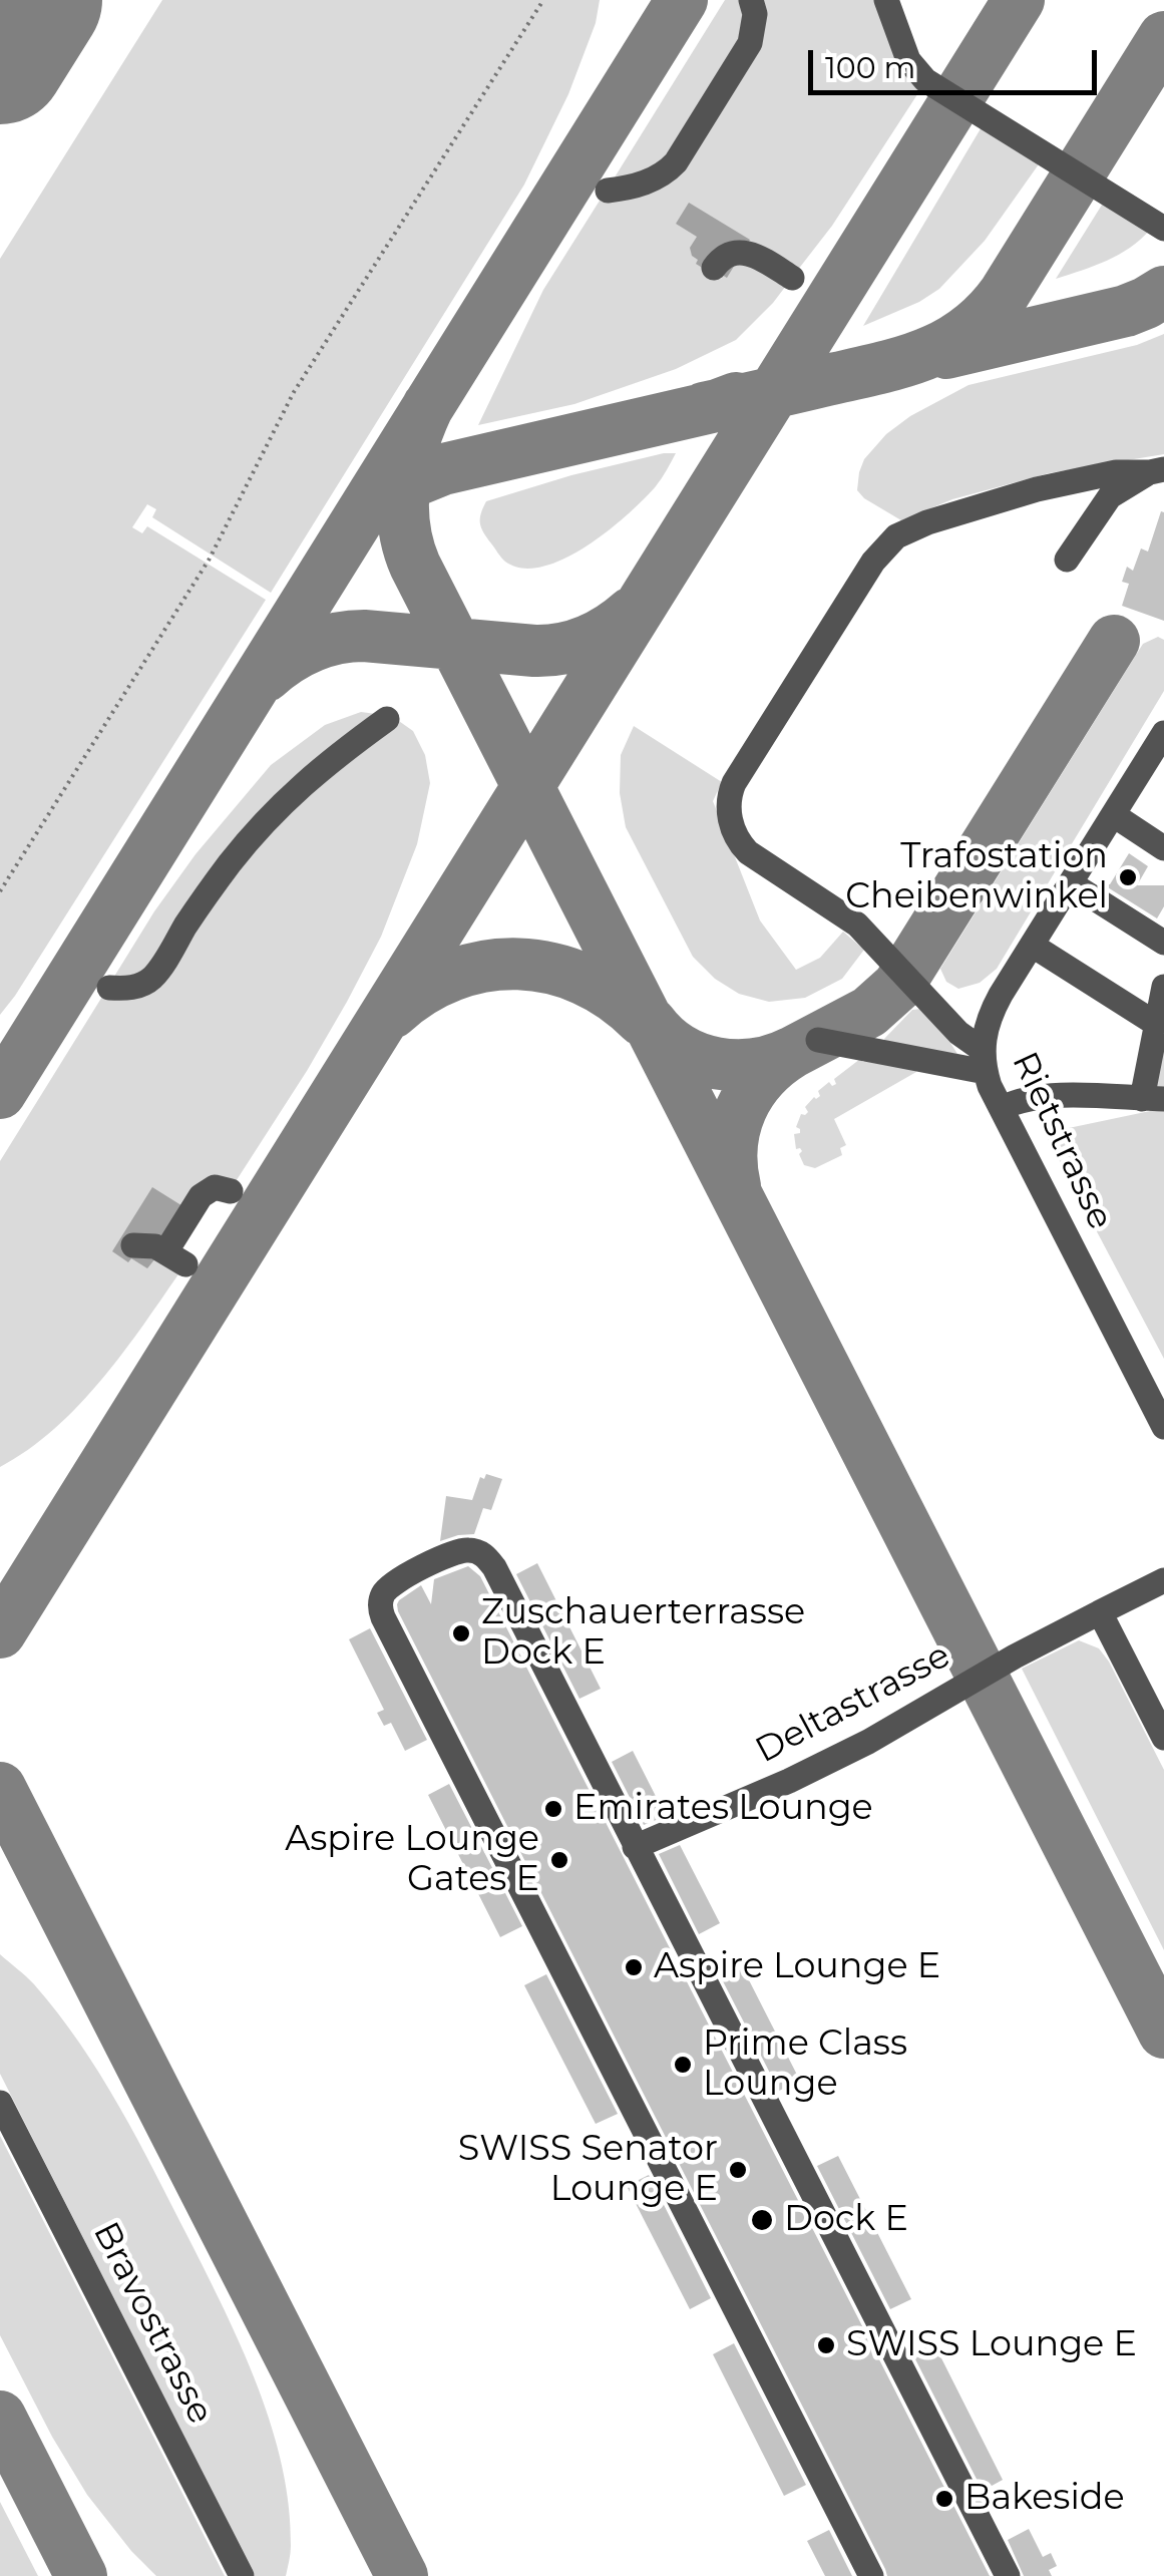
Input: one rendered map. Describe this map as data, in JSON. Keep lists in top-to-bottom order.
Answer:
{
  "streets": {
    "lane": ["Rietstrasse", "Deltastrasse", "Bravostrasse"]
  },
  "places": [
    "Trafostation Cheibenwinkel",
    "Zuschauerterrasse Dock E",
    "Emirates Lounge",
    "Aspire Lounge Gates E",
    "Aspire Lounge E",
    "Prime Class Lounge",
    "SWISS Senator Lounge E",
    "Dock E",
    "SWISS Lounge E",
    "Bakeside"
  ],
  "scale_bar": "100 m"
}
